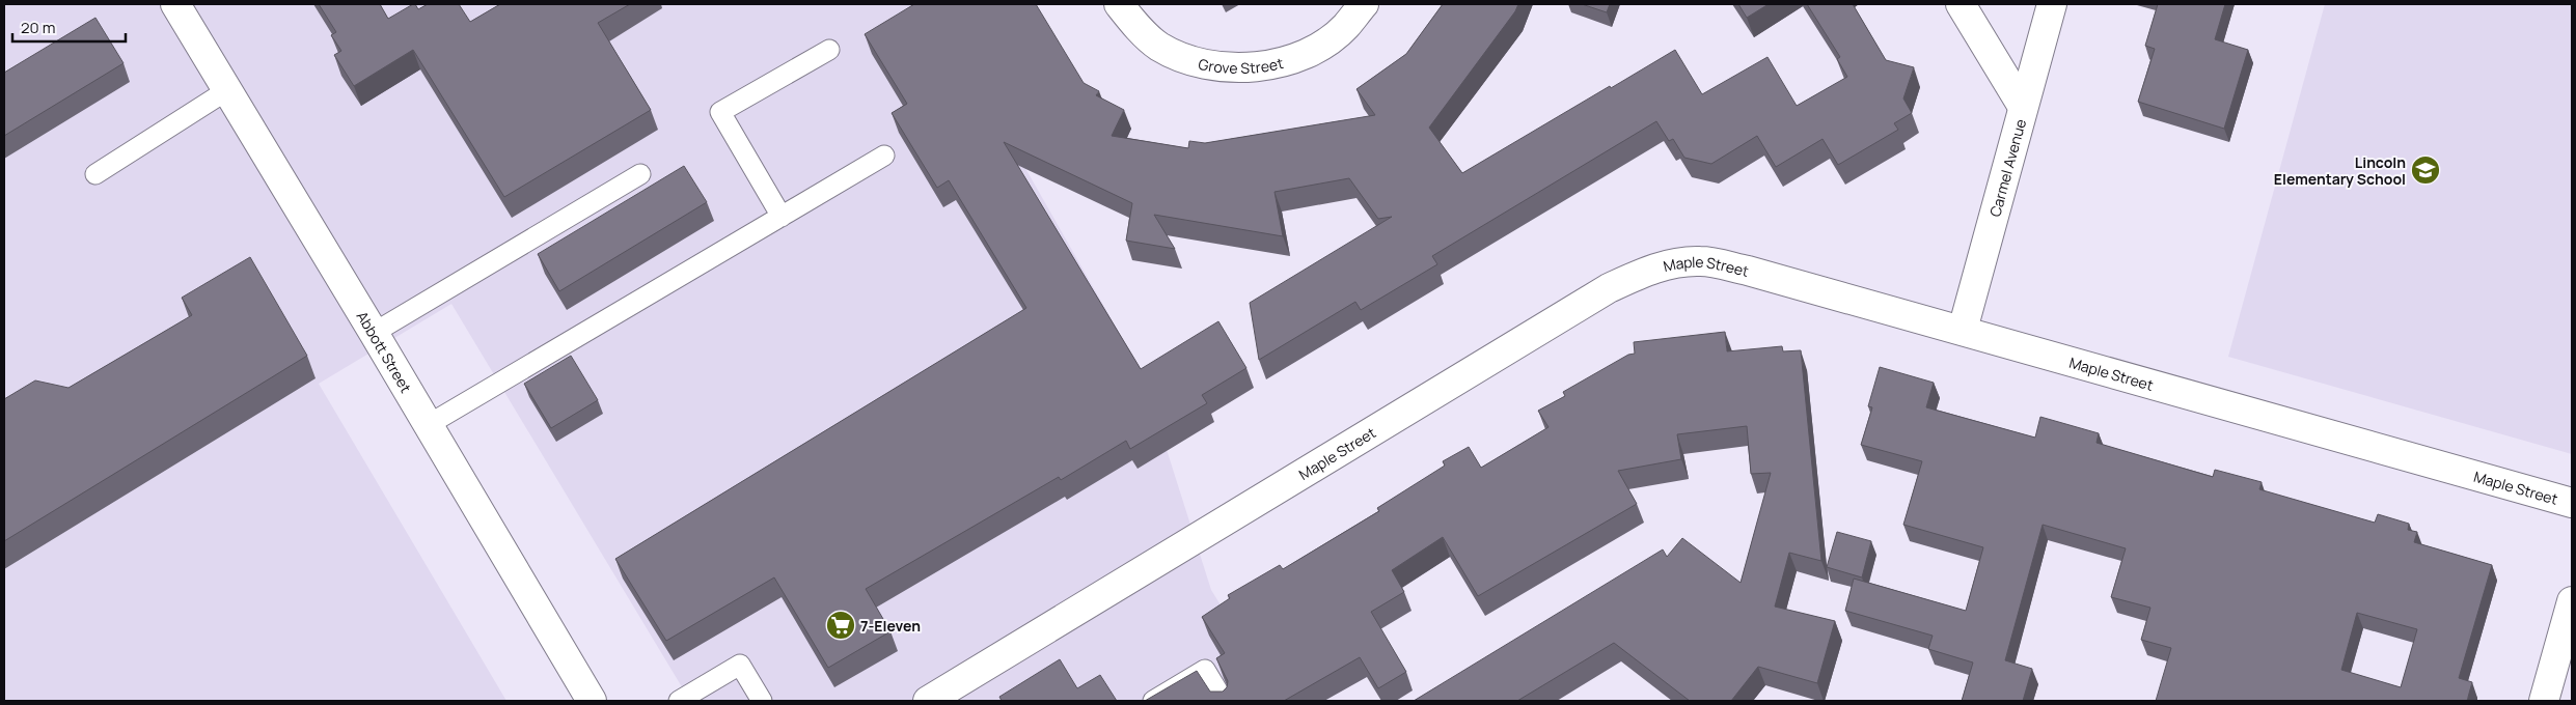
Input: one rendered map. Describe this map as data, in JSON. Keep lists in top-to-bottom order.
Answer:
{
  "streets": {
    "street": [
      "Grove Street",
      "Carmel Avenue",
      "Maple Street",
      "Abbott Street"
    ]
  },
  "crossings": [
    ["Carmel Avenue", "Maple Street"]
  ],
  "places": {
    "school or university": ["Lincoln Elementary School"],
    "supermarket": ["7-Eleven"]
  },
  "scale_bar": "20 m"
}
